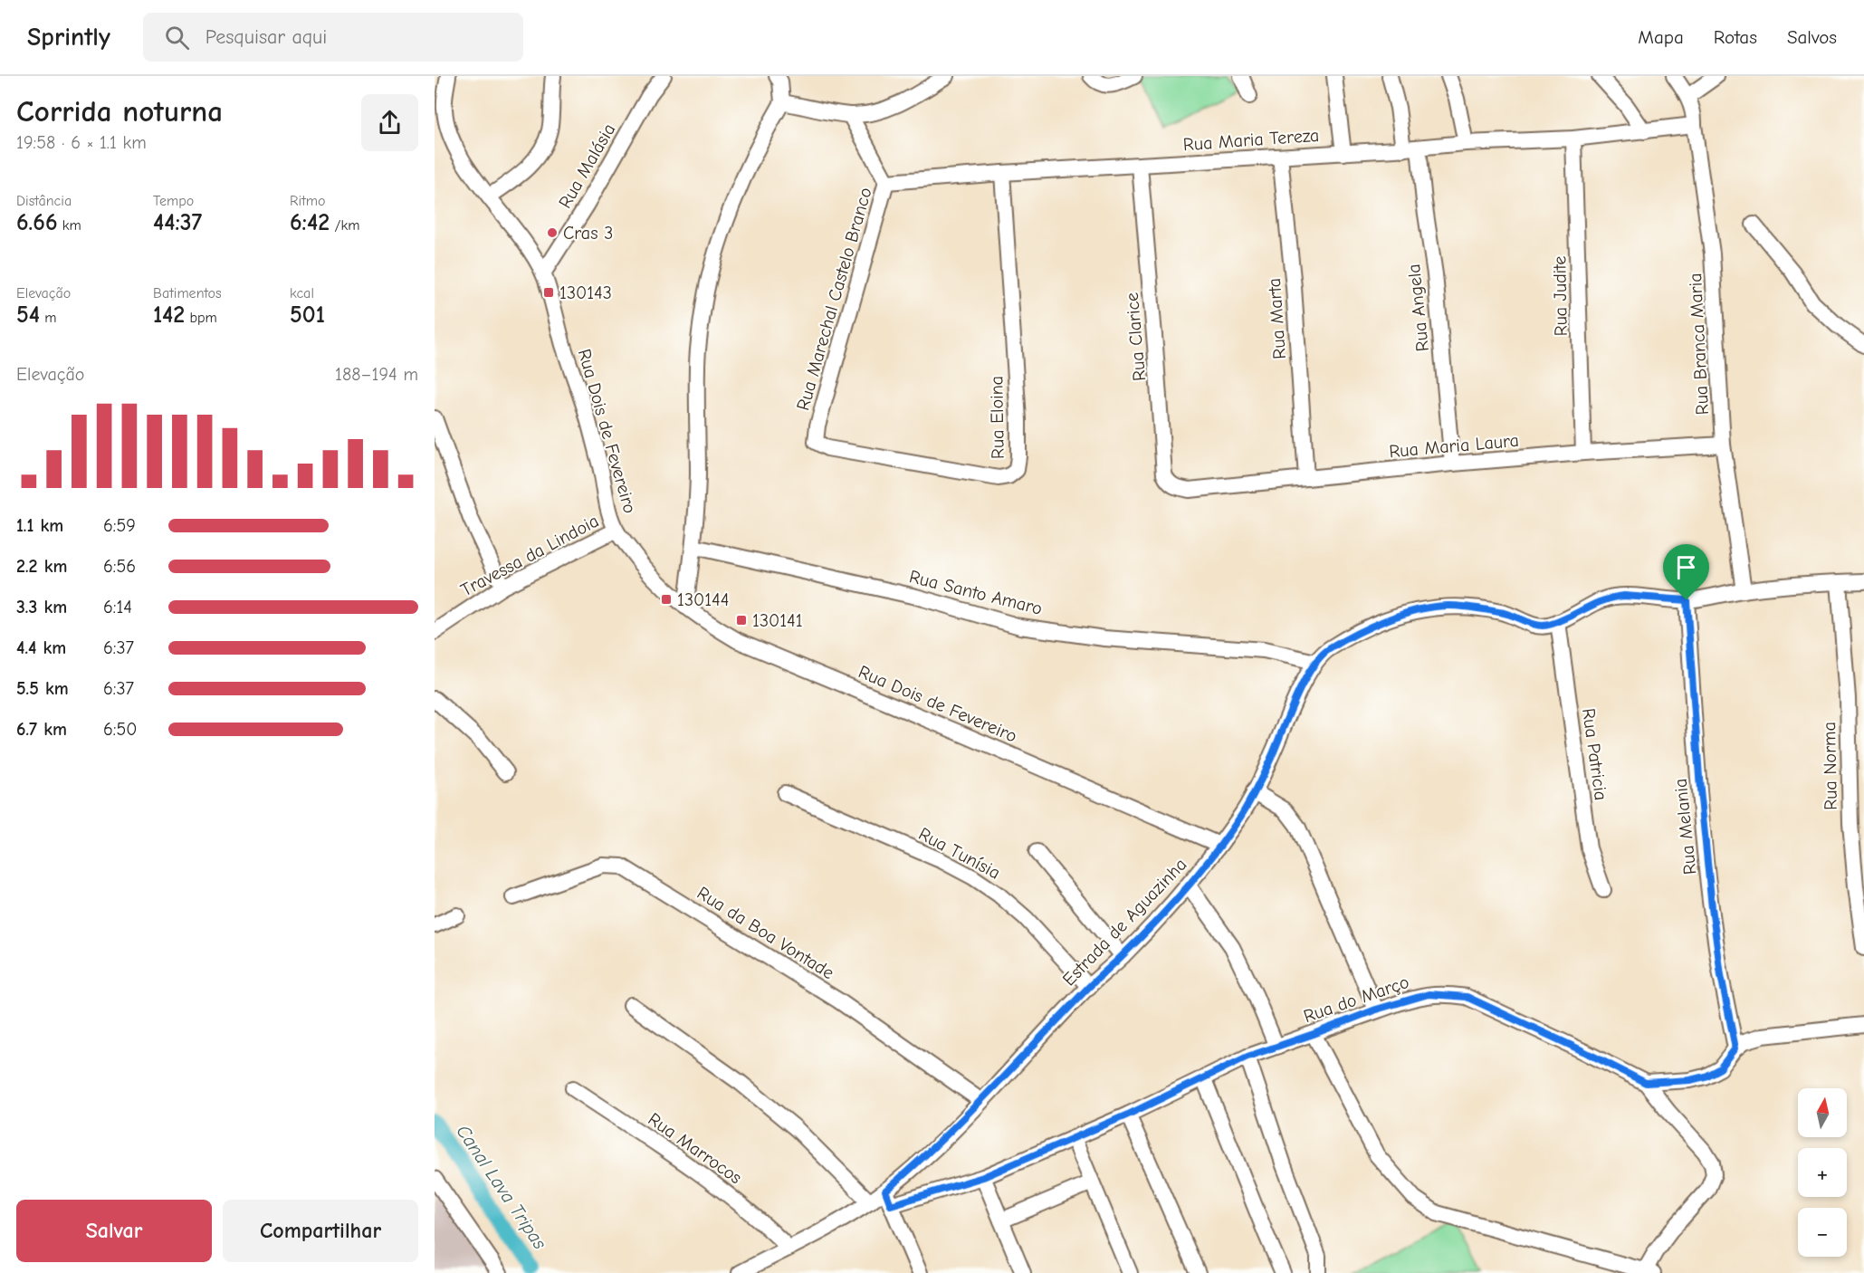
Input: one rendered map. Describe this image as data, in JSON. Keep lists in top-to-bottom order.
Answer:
{
  "streets": {
    "street": [
      "Rua Maria Tereza",
      "Rua Malásia",
      "Rua Judite",
      "Rua Marechal Castelo Branco",
      "Rua Angela",
      "Rua Marta",
      "Rua Clarice",
      "Rua Branca Maria",
      "Rua Eloina",
      "Rua Dois de Fevereiro",
      "Rua Maria Laura",
      "Travessa da Lindoia",
      "Rua Santo Amaro",
      "Rua Patricia",
      "Rua Norma",
      "Rua Melania",
      "Rua Tunísia",
      "Estrada de Aguazinha",
      "Rua da Boa Vontade",
      "Rua do Março",
      "Rua Marrocos"
    ]
  },
  "crossings": [
    ["Rua Maria Tereza", "Rua Judite"],
    ["Rua Maria Tereza", "Rua Marechal Castelo Branco"],
    ["Rua Maria Tereza", "Rua Angela"],
    ["Rua Maria Tereza", "Rua Marta"],
    ["Rua Maria Tereza", "Rua Clarice"],
    ["Rua Maria Tereza", "Rua Branca Maria"],
    ["Rua Maria Tereza", "Rua Eloina"],
    ["Rua Malásia", "Rua Dois de Fevereiro"],
    ["Rua Judite", "Rua Maria Laura"],
    ["Rua Marechal Castelo Branco", "Rua Eloina"],
    ["Rua Angela", "Rua Maria Laura"],
    ["Rua Marta", "Rua Maria Laura"],
    ["Rua Clarice", "Rua Maria Laura"],
    ["Rua Branca Maria", "Rua Maria Laura"],
    ["Rua Branca Maria", "Estrada de Aguazinha"],
    ["Rua Dois de Fevereiro", "Travessa da Lindoia"],
    ["Rua Dois de Fevereiro", "Estrada de Aguazinha"],
    ["Rua Santo Amaro", "Estrada de Aguazinha"],
    ["Rua Patricia", "Estrada de Aguazinha"],
    ["Rua Norma", "Estrada de Aguazinha"],
    ["Rua Melania", "Estrada de Aguazinha"],
    ["Rua Tunísia", "Estrada de Aguazinha"],
    ["Estrada de Aguazinha", "Rua da Boa Vontade"],
    ["Estrada de Aguazinha", "Rua do Março"],
    ["Estrada de Aguazinha", "Rua Marrocos"]
  ],
  "water": ["Canal Lava Tripas"],
  "places": {
    "other": ["Cras 3"],
    "transit": ["130143", "130144", "130141"]
  },
  "north": "top",
  "page": {
    "header": "Sprintly",
    "search": "Pesquisar aqui",
    "nav": ["Mapa", "Rotas", "Salvos"],
    "heading": ["Corrida noturna", "19:58 · 6 × 1.1 km"],
    "stats": [
      ["Distância", "6.66 km"],
      ["Tempo", "44:37"],
      ["Ritmo", "6:42 /km"],
      ["Elevação", "54 m"],
      ["Batimentos", "142 bpm"],
      ["kcal", "501"]
    ],
    "chart": ["Elevação", "188–194 m"],
    "list": [
      {
        "name": "1.1 km",
        "note": "6:59"
      },
      {
        "name": "2.2 km",
        "note": "6:56"
      },
      {
        "name": "3.3 km",
        "note": "6:14"
      },
      {
        "name": "4.4 km",
        "note": "6:37"
      },
      {
        "name": "5.5 km",
        "note": "6:37"
      },
      {
        "name": "6.7 km",
        "note": "6:50"
      }
    ],
    "map_buttons": ["+", "−"],
    "buttons": ["Salvar", "Compartilhar"]
  }
}
